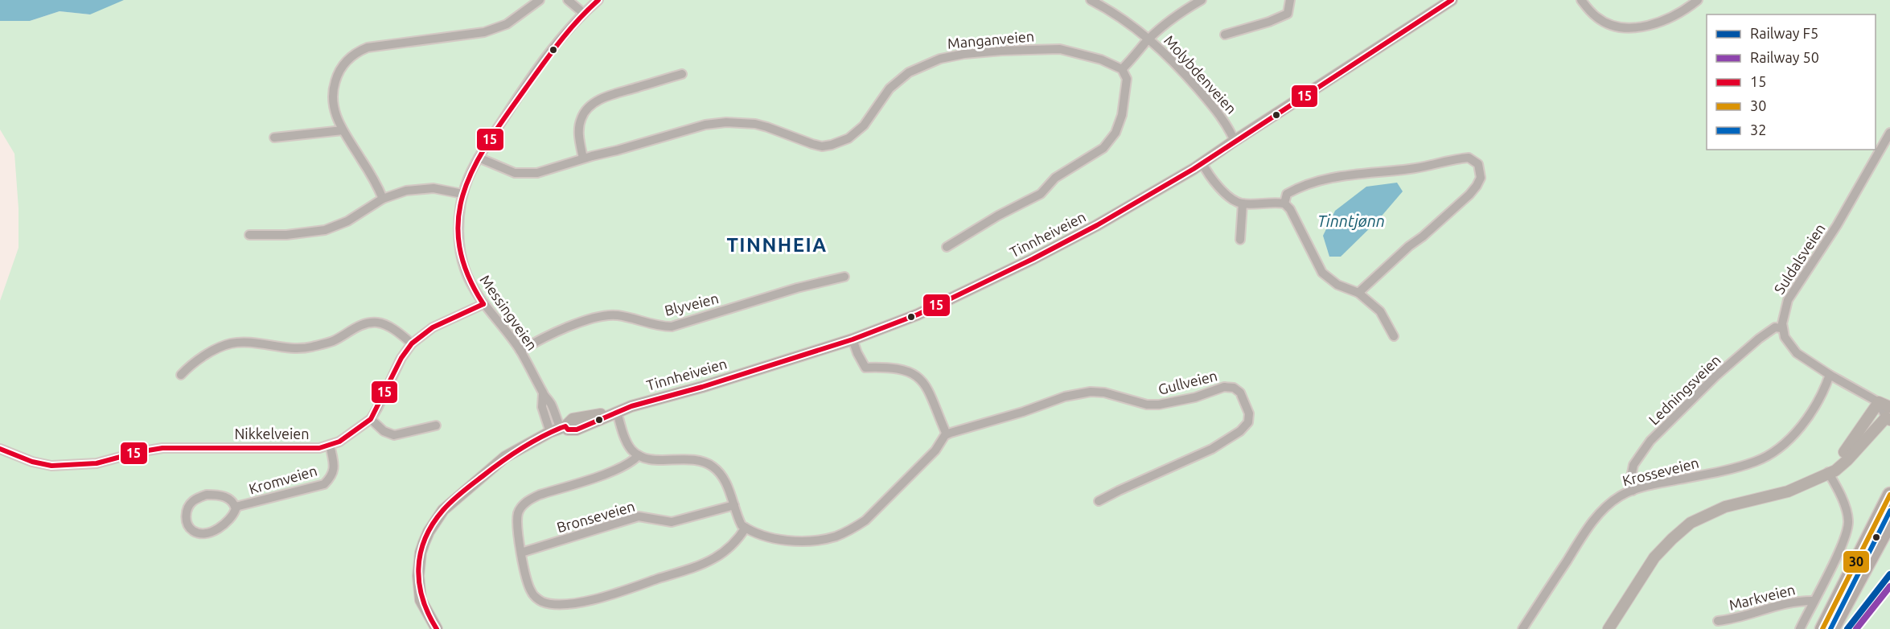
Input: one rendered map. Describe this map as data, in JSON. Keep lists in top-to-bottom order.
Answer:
{
  "streets": {
    "street": [
      "Manganveien",
      "Molybdenveien",
      "Tinnheiveien",
      "Suldalsveien",
      "Blyveien",
      "Messingveien",
      "Gullveien",
      "Ledningsveien",
      "Nikkelveien",
      "Krosseveien",
      "Kromveien",
      "Bronseveien",
      "Markveien"
    ]
  },
  "crossings": [
    ["Manganveien", "Messingveien"],
    ["Molybdenveien", "Tinnheiveien"],
    ["Tinnheiveien", "Messingveien"],
    ["Suldalsveien", "Ledningsveien"],
    ["Blyveien", "Messingveien"],
    ["Messingveien", "Nikkelveien"],
    ["Ledningsveien", "Krosseveien"],
    ["Nikkelveien", "Kromveien"]
  ],
  "districts": ["TINNHEIA"],
  "water": ["Tinntjønn"],
  "lines": [
    "transit line 15",
    "transit line 30",
    "transit line 32",
    "rail line F5",
    "rail line 50"
  ],
  "legend": [
    "Railway F5",
    "Railway 50",
    "15",
    "30",
    "32"
  ]
}
